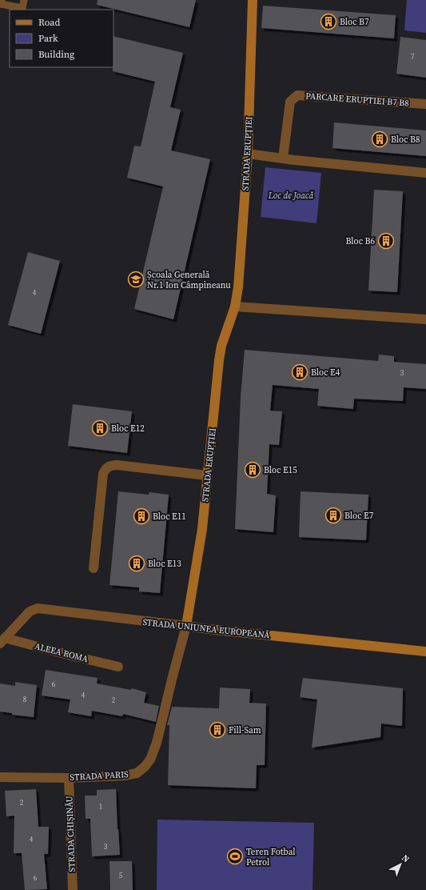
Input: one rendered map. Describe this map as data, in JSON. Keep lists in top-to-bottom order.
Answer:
{
  "streets": {
    "street": [
      "PARCARE ERUPTIEI B7 B8",
      "STRADA ERUPȚIEI",
      "STRADA UNIUNEA EUROPEANĂ",
      "ALEEA ROMA",
      "STRADA PARIS",
      "STRADA CHIȘINĂU"
    ]
  },
  "crossings": [
    ["STRADA ERUPȚIEI", "STRADA UNIUNEA EUROPEANĂ"],
    ["STRADA ERUPȚIEI", "STRADA PARIS"],
    ["STRADA UNIUNEA EUROPEANĂ", "ALEEA ROMA"],
    ["STRADA UNIUNEA EUROPEANĂ", "STRADA PARIS"],
    ["STRADA PARIS", "STRADA CHIȘINĂU"]
  ],
  "parks": ["Loc de Joacă"],
  "places": {
    "building": [
      "Bloc B7",
      "Bloc B8",
      "Bloc B6",
      "Bloc E4",
      "Bloc E12",
      "Bloc E15",
      "Bloc E7",
      "Bloc E11",
      "Bloc E13",
      "Fill-Sam"
    ],
    "school or university": ["Școala Generală Nr.1 Ion Câmpineanu"],
    "sports": ["Teren Fotbal Petrol"]
  },
  "house_numbers": [
    "7",
    "4",
    "3",
    "6",
    "4",
    "8",
    "2",
    "2",
    "1",
    "4",
    "3",
    "5",
    "6"
  ],
  "legend": ["Road", "Park", "Building"],
  "north": "top right"
}
